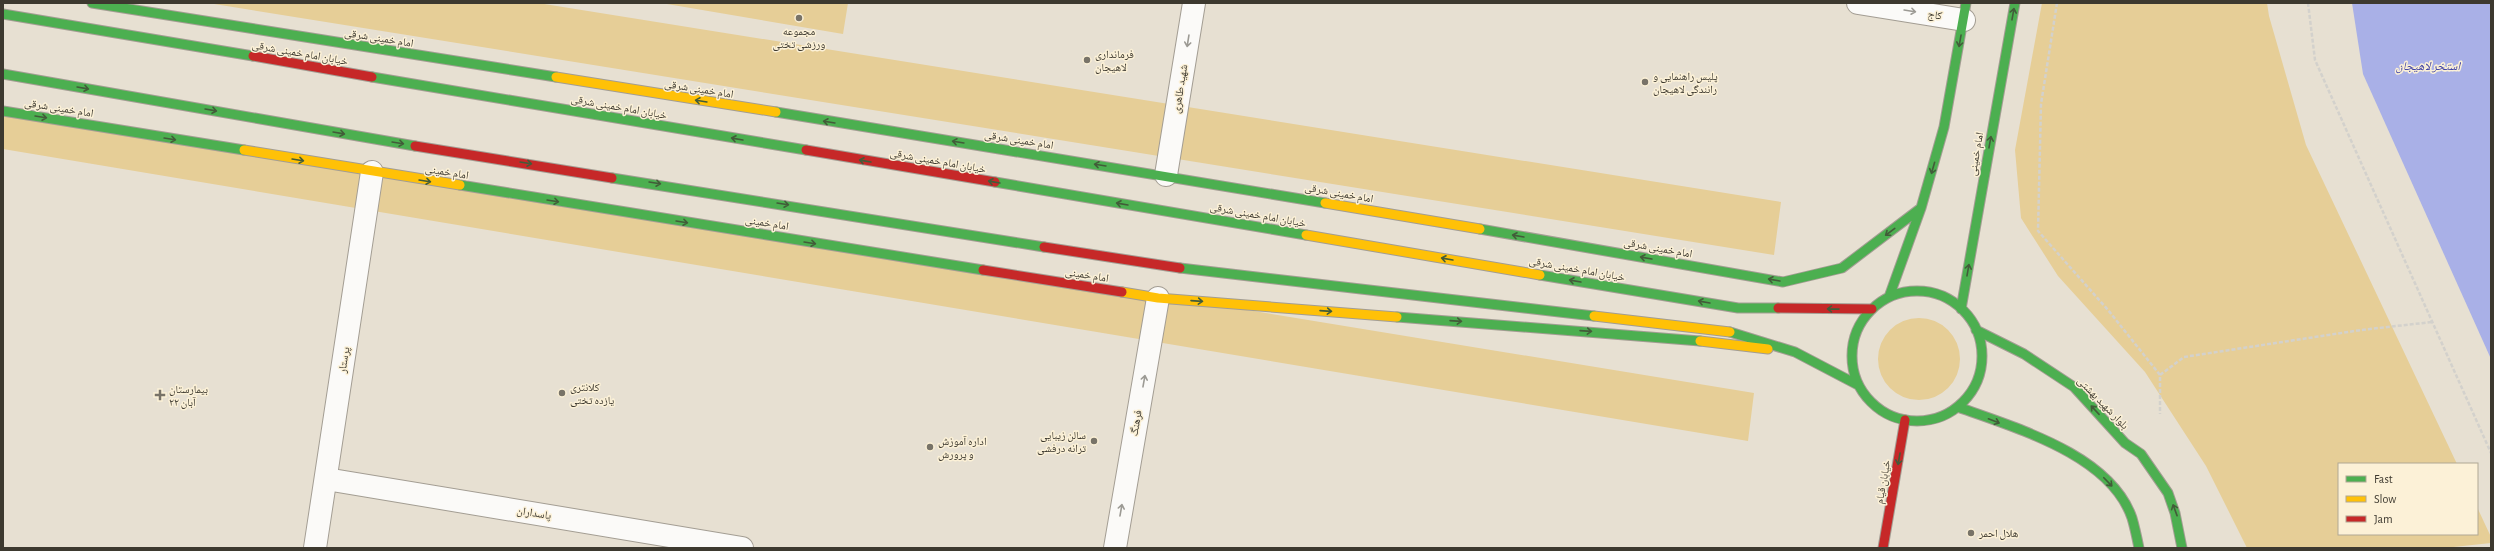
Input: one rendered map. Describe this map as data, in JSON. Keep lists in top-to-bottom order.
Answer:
{
  "streets": {
    "main road": [
      "امام خمینی شرقی",
      "خیابان امام خمینی شرقی",
      "امام خمینی",
      "بلوار شهید بهشتی",
      "خیابان قیام"
    ],
    "street": [
      "کاج",
      "شهید طاهری",
      "پرستار",
      "فرهنگ",
      "پاسداران"
    ]
  },
  "crossings": [
    ["امام خمینی شرقی", "شهید طاهری"],
    ["امام خمینی شرقی", "امام خمینی"],
    ["امام خمینی شرقی", "پرستار"],
    ["خیابان امام خمینی شرقی", "امام خمینی"],
    ["خیابان امام خمینی شرقی", "بلوار شهید بهشتی"],
    ["خیابان امام خمینی شرقی", "خیابان قیام"],
    ["امام خمینی", "پرستار"],
    ["امام خمینی", "بلوار شهید بهشتی"],
    ["امام خمینی", "فرهنگ"],
    ["امام خمینی", "خیابان قیام"],
    ["پرستار", "پاسداران"],
    ["بلوار شهید بهشتی", "خیابان قیام"]
  ],
  "one_way": [
    "کاج",
    "شهید طاهری",
    "فرهنگ",
    "خیابان قیام"
  ],
  "water": ["استخر لاهیجان"],
  "places": {
    "other": [
      "مجموعه ورزشی تختی",
      "فرمانداری لاهیجان",
      "پلیس راهنمایی و رانندگی لاهیجان",
      "کلانتری یازده تختی",
      "سالن زیبایی ترانه درفشی",
      "اداره آموزش و پرورش",
      "هلال احمر"
    ],
    "health": ["بیمارستان ۲۲ آبان"]
  },
  "legend": ["Fast", "Slow", "Jam"]
}
